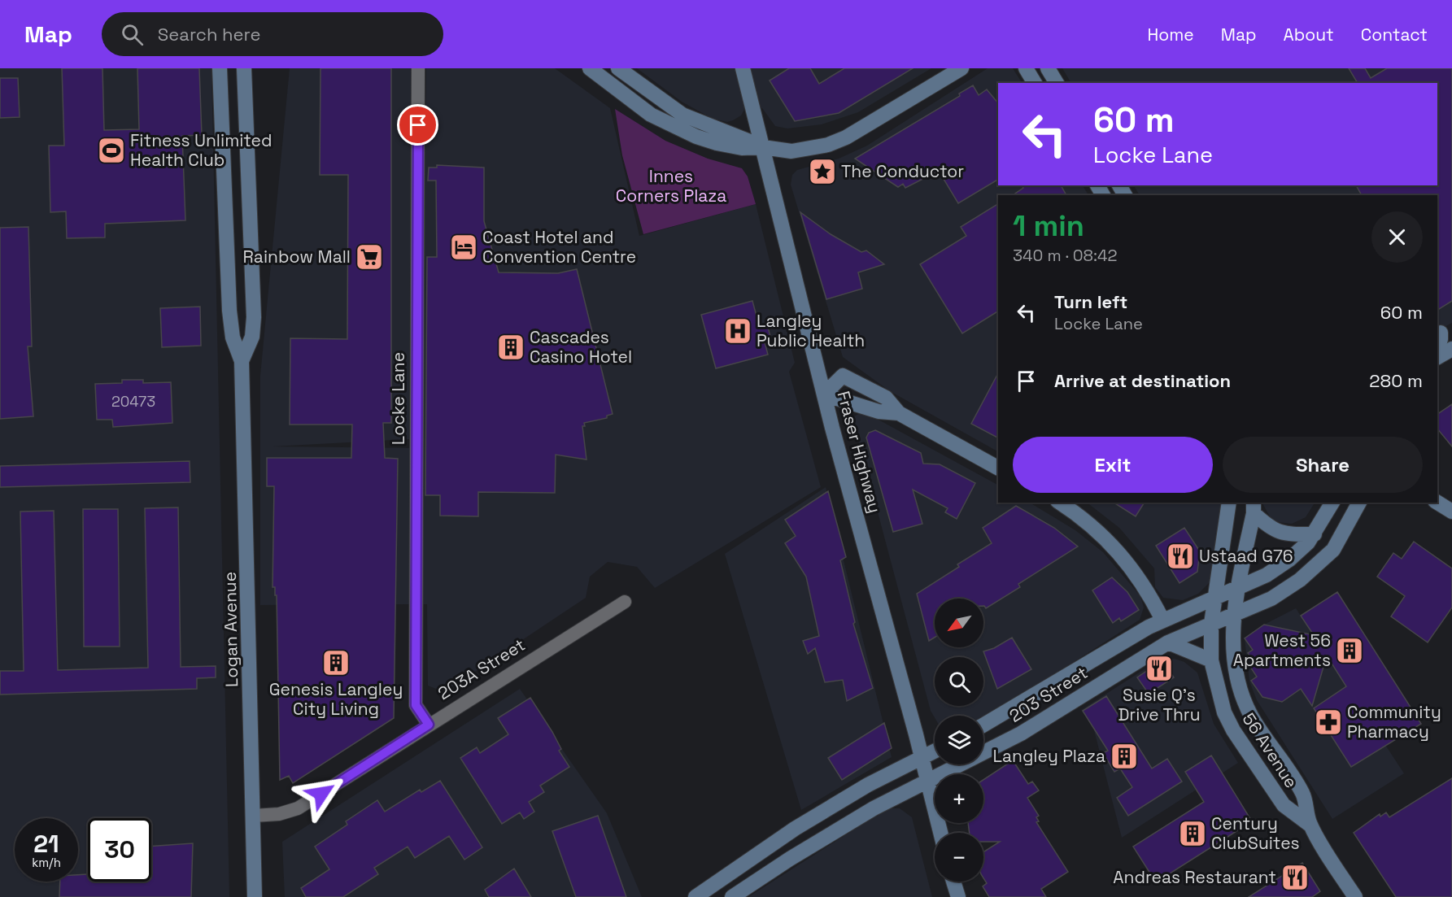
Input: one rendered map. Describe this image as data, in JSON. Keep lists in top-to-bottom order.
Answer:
{
  "streets": {
    "main road": [
      "Fraser Highway",
      "Logan Avenue",
      "203 Street",
      "56 Avenue"
    ],
    "street": ["Locke Lane", "203A Street"]
  },
  "crossings": [
    ["Locke Lane", "203A Street"],
    ["Fraser Highway", "203 Street"],
    ["Logan Avenue", "203A Street"],
    ["203 Street", "56 Avenue"]
  ],
  "parks": ["Innes Corners Plaza"],
  "places": {
    "sports": ["Fitness Unlimited Health Club"],
    "place": ["The Conductor"],
    "hotel": ["Coast Hotel and Convention Centre"],
    "supermarket": ["Rainbow Mall"],
    "hospital": ["Langley Public Health"],
    "building": [
      "Cascades Casino Hotel",
      "West 56 Apartments",
      "Genesis Langley City Living",
      "Langley Plaza",
      "Century ClubSuites"
    ],
    "restaurant": ["Ustaad G76", "Susie Q's Drive Thru", "Andreas Restaurant"],
    "pharmacy": ["Community Pharmacy"]
  },
  "house_numbers": ["20473"],
  "north": "bottom left",
  "page": {
    "header": "Map",
    "search": "Search here",
    "nav": [
      "Home",
      "Map",
      "About",
      "Contact"
    ],
    "turn": ["60 m", "Locke Lane"],
    "heading": ["1 min", "340 m · 08:42"],
    "list": [
      {
        "name": "Turn left",
        "note": "Locke Lane",
        "value": "60 m"
      },
      {
        "name": "Arrive at destination",
        "value": "280 m"
      }
    ],
    "buttons": ["Exit", "Share"],
    "map_buttons": ["+", "−"],
    "speed": "21 km/h",
    "limit": "30"
  }
}
